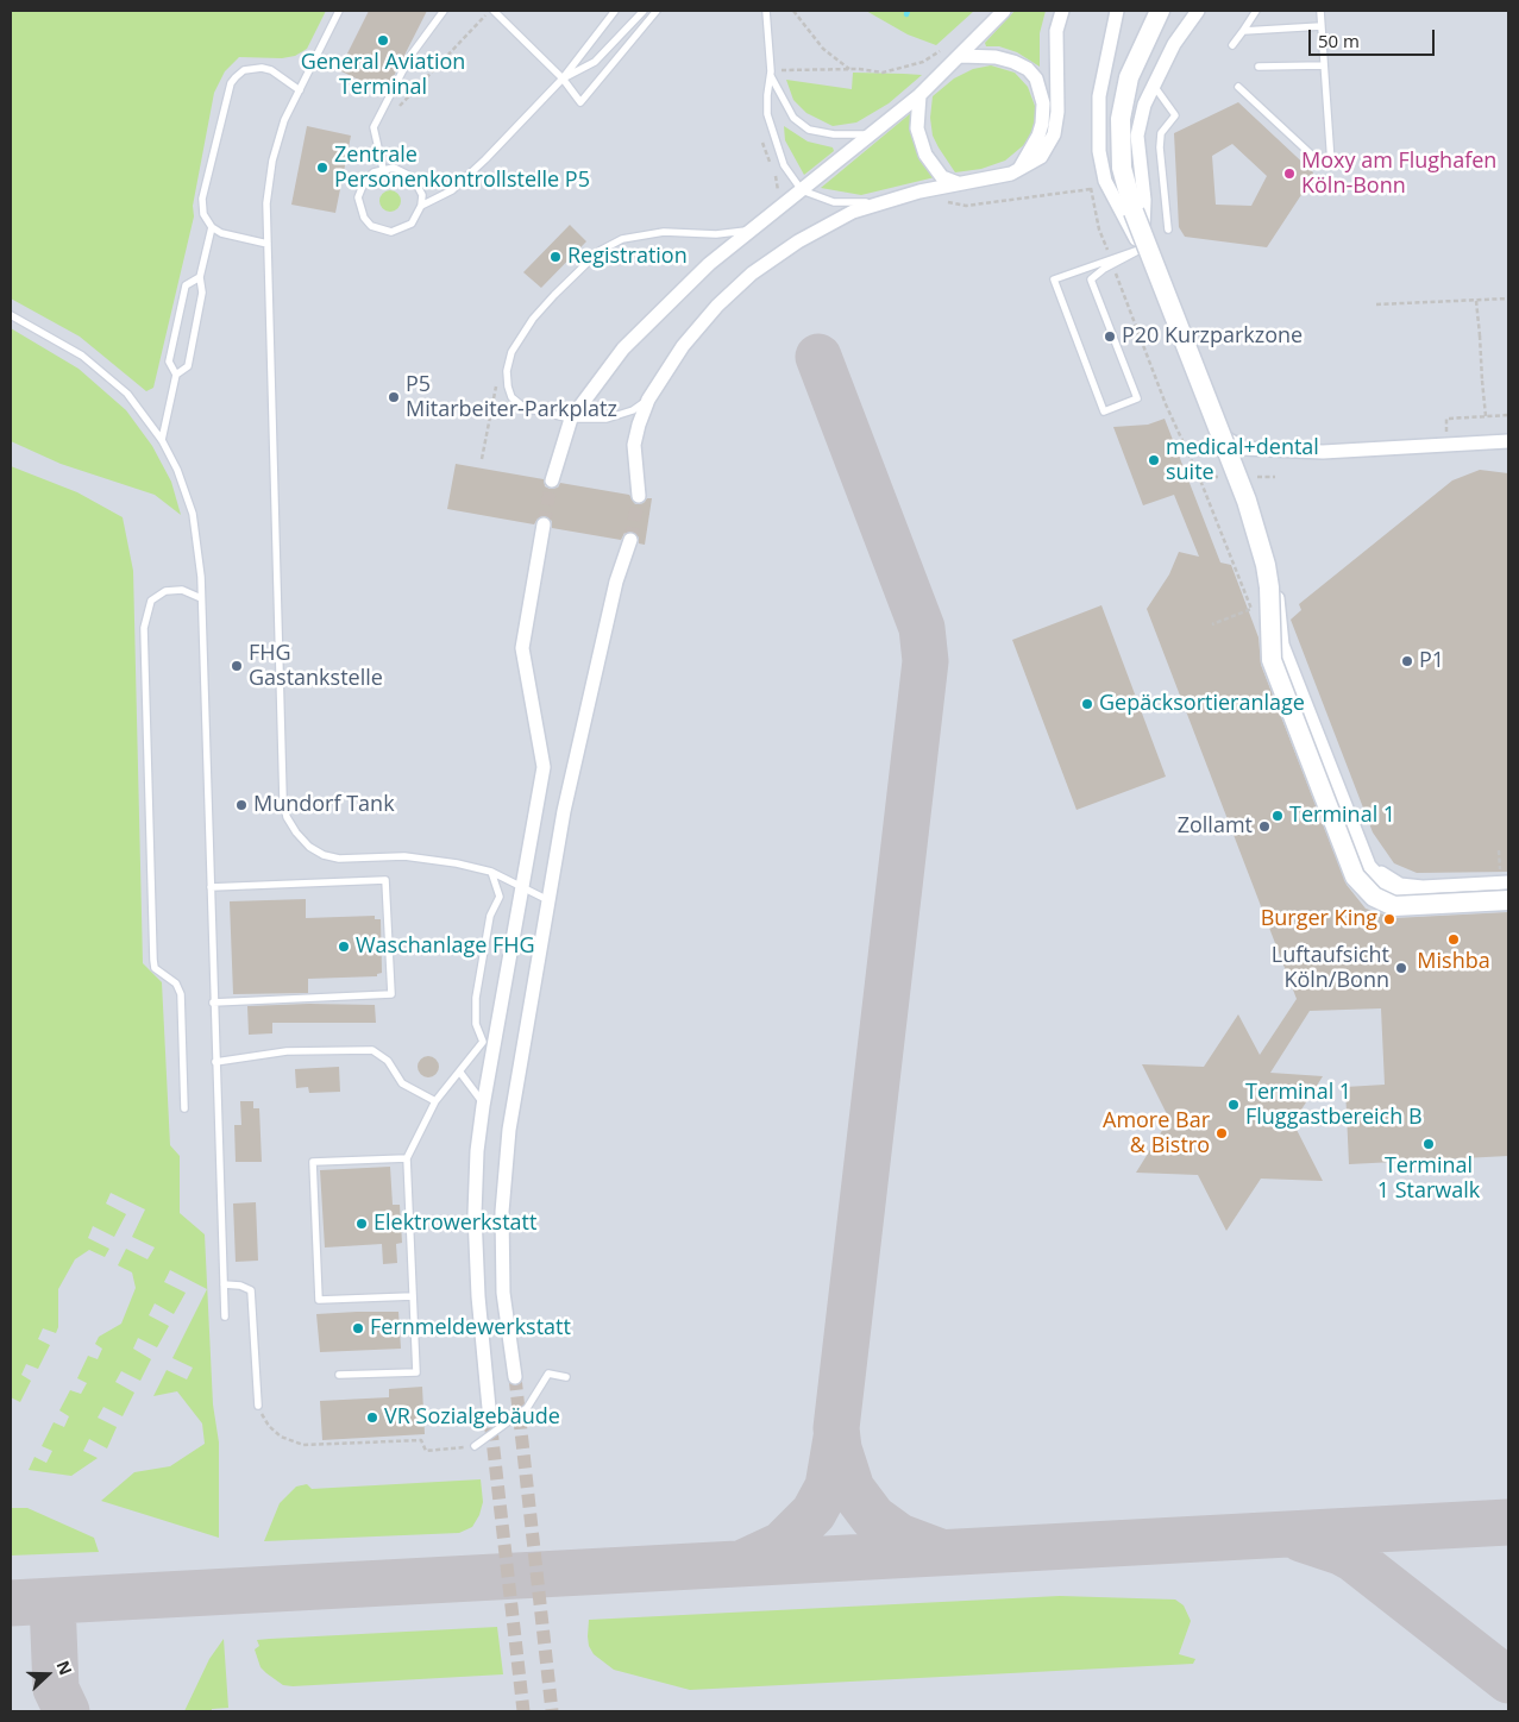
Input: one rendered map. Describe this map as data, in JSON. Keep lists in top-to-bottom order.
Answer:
{
  "places": [
    "General Aviation Terminal",
    "Zentrale Personenkontrollstelle P5",
    "Moxy am Flughafen Köln-Bonn",
    "Registration",
    "P20 Kurzparkzone",
    "P5 Mitarbeiter-Parkplatz",
    "medical+dental suite",
    "P1",
    "FHG Gastankstelle",
    "Gepäcksortieranlage",
    "Mundorf Tank",
    "Terminal 1",
    "Zollamt",
    "Burger King",
    "Mishba",
    "Waschanlage FHG",
    "Luftaufsicht Köln/Bonn",
    "Terminal 1 Fluggastbereich B",
    "Amore Bar & Bistro",
    "Terminal 1 Starwalk",
    "Elektrowerkstatt",
    "Fernmeldewerkstatt",
    "VR Sozialgebäude"
  ],
  "scale_bar": "50 m",
  "north": "right"
}
